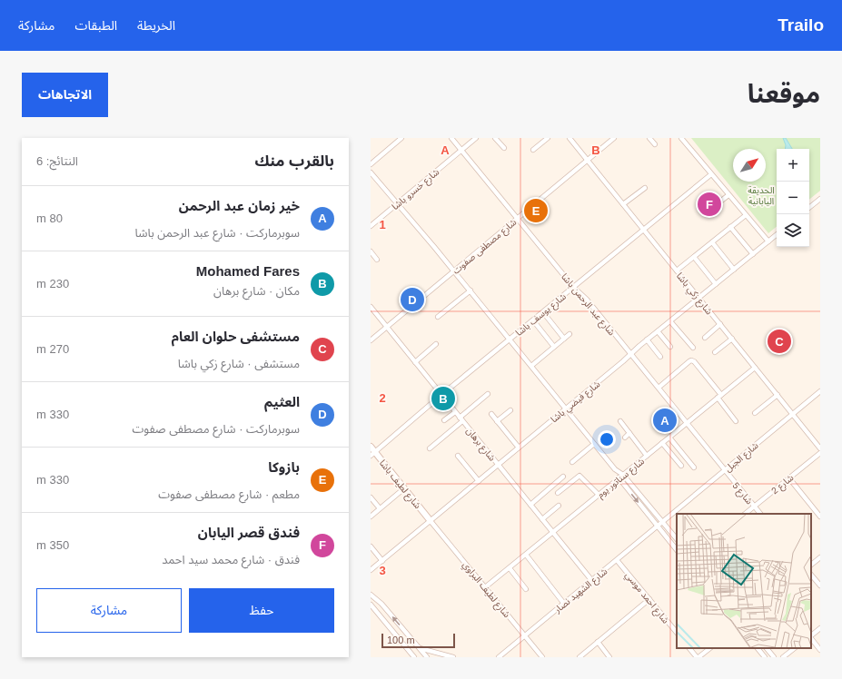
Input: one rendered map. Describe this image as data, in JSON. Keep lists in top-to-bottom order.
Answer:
{
  "streets": {
    "street": [
      "شارع خسرو باشا",
      "شارع مصطفى صفوت",
      "شارع زكي باشا",
      "شارع عبد الرحمن باشا",
      "شارع يوسف باشا",
      "شارع فيضي باشا",
      "شارع برهان",
      "شارع الجبل",
      "شارع سناتور يوم",
      "شارع لطيف باشا",
      "شارع 2",
      "شارع 5",
      "شارع لطيف البراوي",
      "شارع الشهيد نصار",
      "شارع احمد موسي"
    ]
  },
  "crossings": [
    ["شارع خسرو باشا", "شارع عبد الرحمن باشا"],
    ["شارع مصطفى صفوت", "شارع زكي باشا"],
    ["شارع مصطفى صفوت", "شارع عبد الرحمن باشا"],
    ["شارع مصطفى صفوت", "شارع برهان"],
    ["شارع زكي باشا", "شارع يوسف باشا"],
    ["شارع زكي باشا", "شارع فيضي باشا"],
    ["شارع زكي باشا", "شارع الجبل"],
    ["شارع زكي باشا", "شارع سناتور يوم"],
    ["شارع عبد الرحمن باشا", "شارع يوسف باشا"],
    ["شارع عبد الرحمن باشا", "شارع فيضي باشا"],
    ["شارع عبد الرحمن باشا", "شارع الجبل"],
    ["شارع عبد الرحمن باشا", "شارع سناتور يوم"],
    ["شارع عبد الرحمن باشا", "شارع 5"],
    ["شارع يوسف باشا", "شارع برهان"],
    ["شارع يوسف باشا", "شارع لطيف باشا"],
    ["شارع فيضي باشا", "شارع برهان"],
    ["شارع فيضي باشا", "شارع لطيف باشا"],
    ["شارع فيضي باشا", "شارع لطيف البراوي"],
    ["شارع برهان", "شارع سناتور يوم"],
    ["شارع برهان", "شارع الشهيد نصار"],
    ["شارع الجبل", "شارع 5"],
    ["شارع الجبل", "شارع الشهيد نصار"],
    ["شارع سناتور يوم", "شارع لطيف البراوي"],
    ["شارع لطيف باشا", "شارع لطيف البراوي"],
    ["شارع 2", "شارع 5"],
    ["شارع لطيف البراوي", "شارع الشهيد نصار"],
    ["شارع الشهيد نصار", "شارع احمد موسي"]
  ],
  "parks": ["الحديقة اليابانية"],
  "scale_bar": "100 m",
  "north": "top right",
  "page": {
    "header": "Trailo",
    "nav": ["الخريطة", "الطبقات", "مشاركة"],
    "title": "موقعنا",
    "buttons": [
      "الاتجاهات",
      ["حفظ", "مشاركة"]
    ],
    "heading": ["بالقرب منك", "النتائج: 6"],
    "map_buttons": ["+", "−"],
    "list": [
      {
        "mark": "A",
        "name": "خير زمان عبد الرحمن",
        "note": "سوبرماركت · شارع عبد الرحمن باشا",
        "value": "80 m"
      },
      {
        "mark": "B",
        "name": "Mohamed Fares",
        "note": "مكان · شارع برهان",
        "value": "230 m"
      },
      {
        "mark": "C",
        "name": "مستشفى حلوان العام",
        "note": "مستشفى · شارع زكي باشا",
        "value": "270 m"
      },
      {
        "mark": "D",
        "name": "العثيم",
        "note": "سوبرماركت · شارع مصطفى صفوت",
        "value": "330 m"
      },
      {
        "mark": "E",
        "name": "بازوكا",
        "note": "مطعم · شارع مصطفى صفوت",
        "value": "330 m"
      },
      {
        "mark": "F",
        "name": "فندق قصر اليابان",
        "note": "فندق · شارع محمد سيد احمد",
        "value": "350 m"
      }
    ],
    "pins": [
      "F",
      "E",
      "D",
      "C",
      "B",
      "A"
    ],
    "scale": "100 m"
  },
  "grid": {
    "columns": ["A", "B"],
    "rows": ["1", "2", "3"]
  }
}
